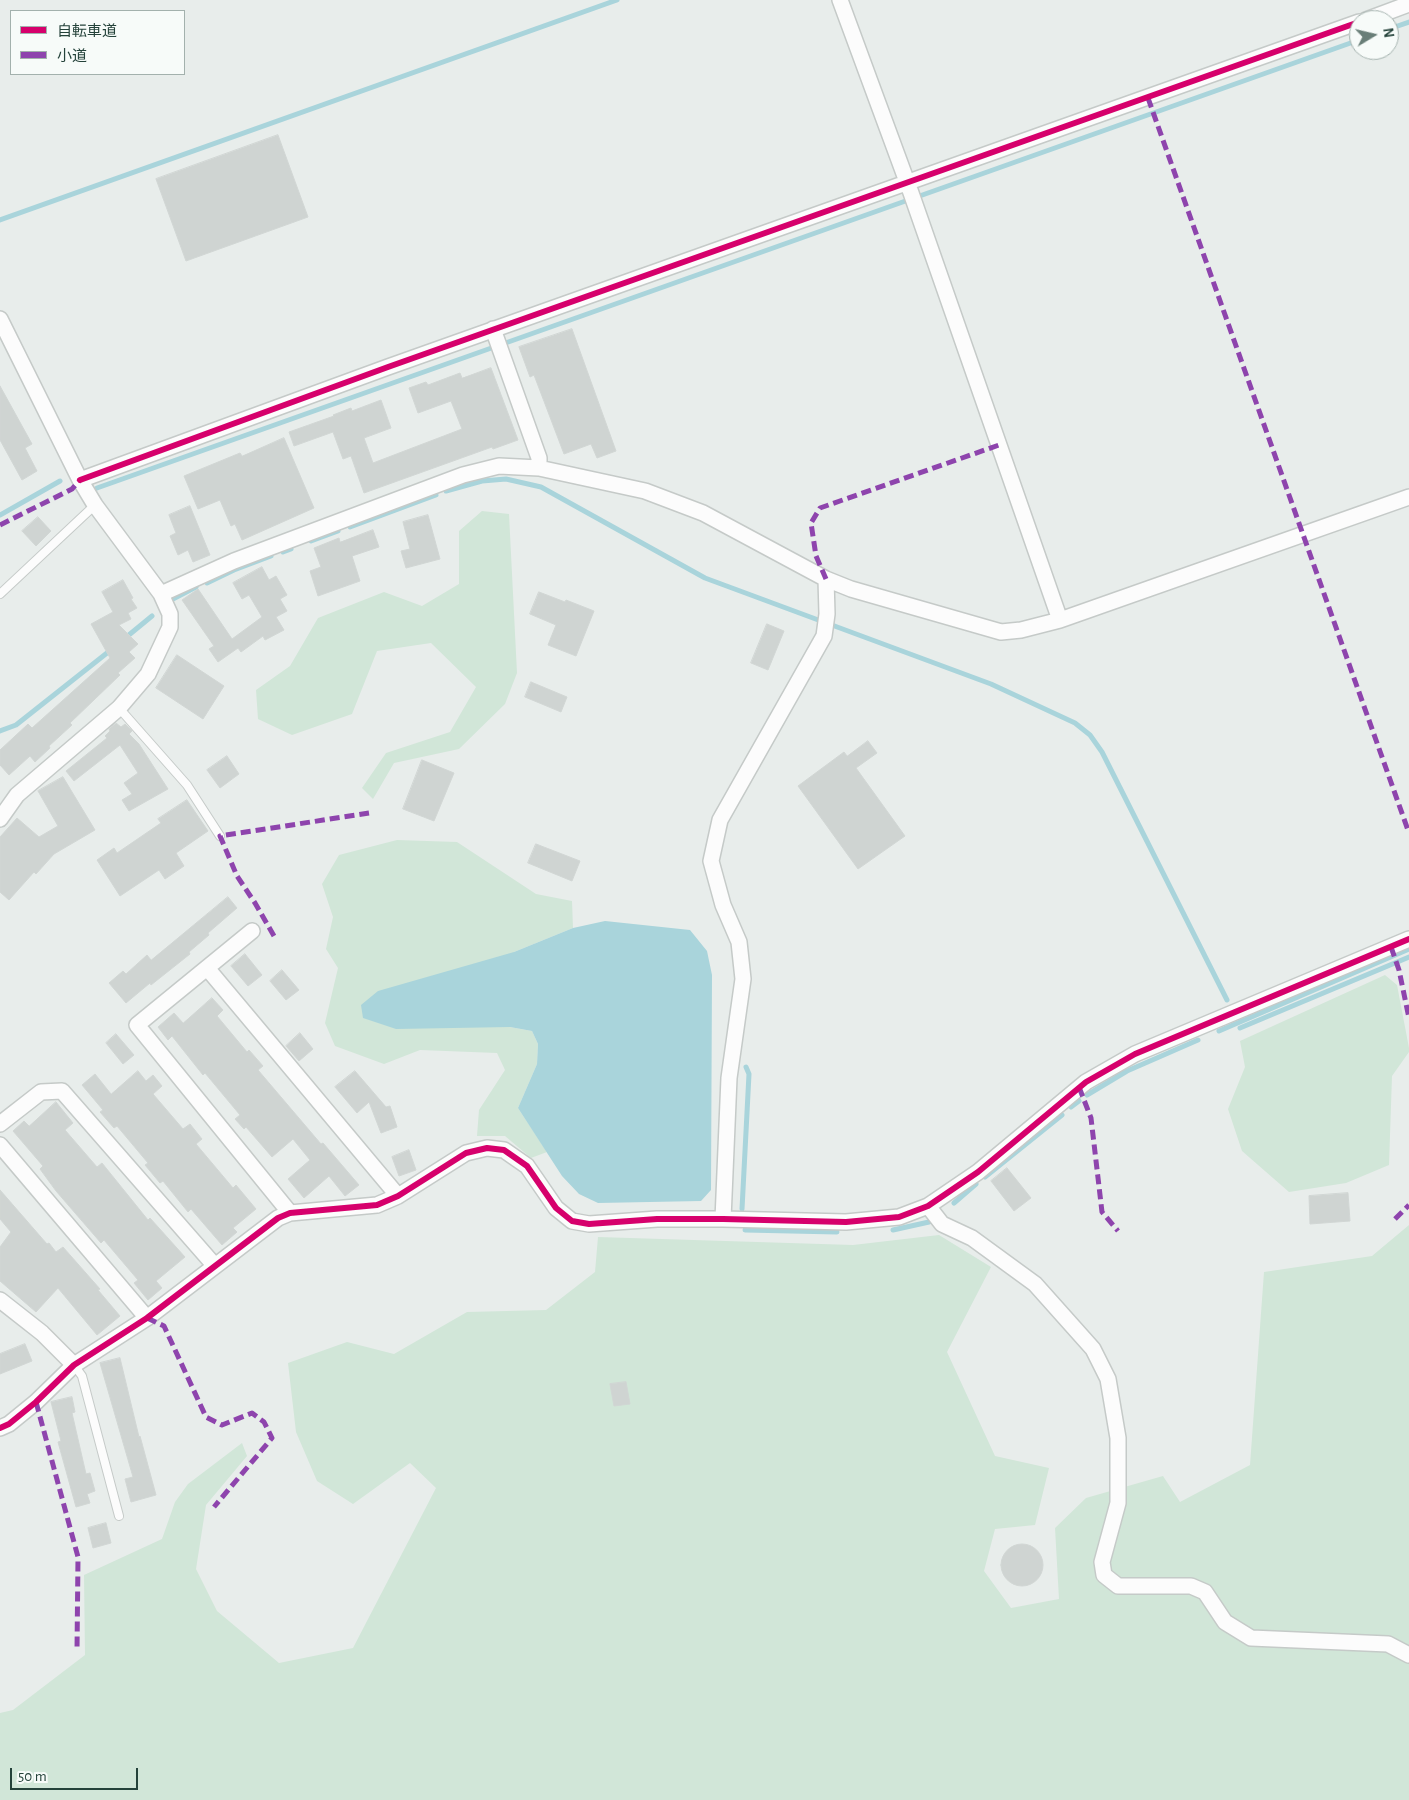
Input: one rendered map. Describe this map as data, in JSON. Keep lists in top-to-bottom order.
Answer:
{
  "legend": ["自転車道", "小道"],
  "scale_bar": "50 m",
  "north": "right"
}
